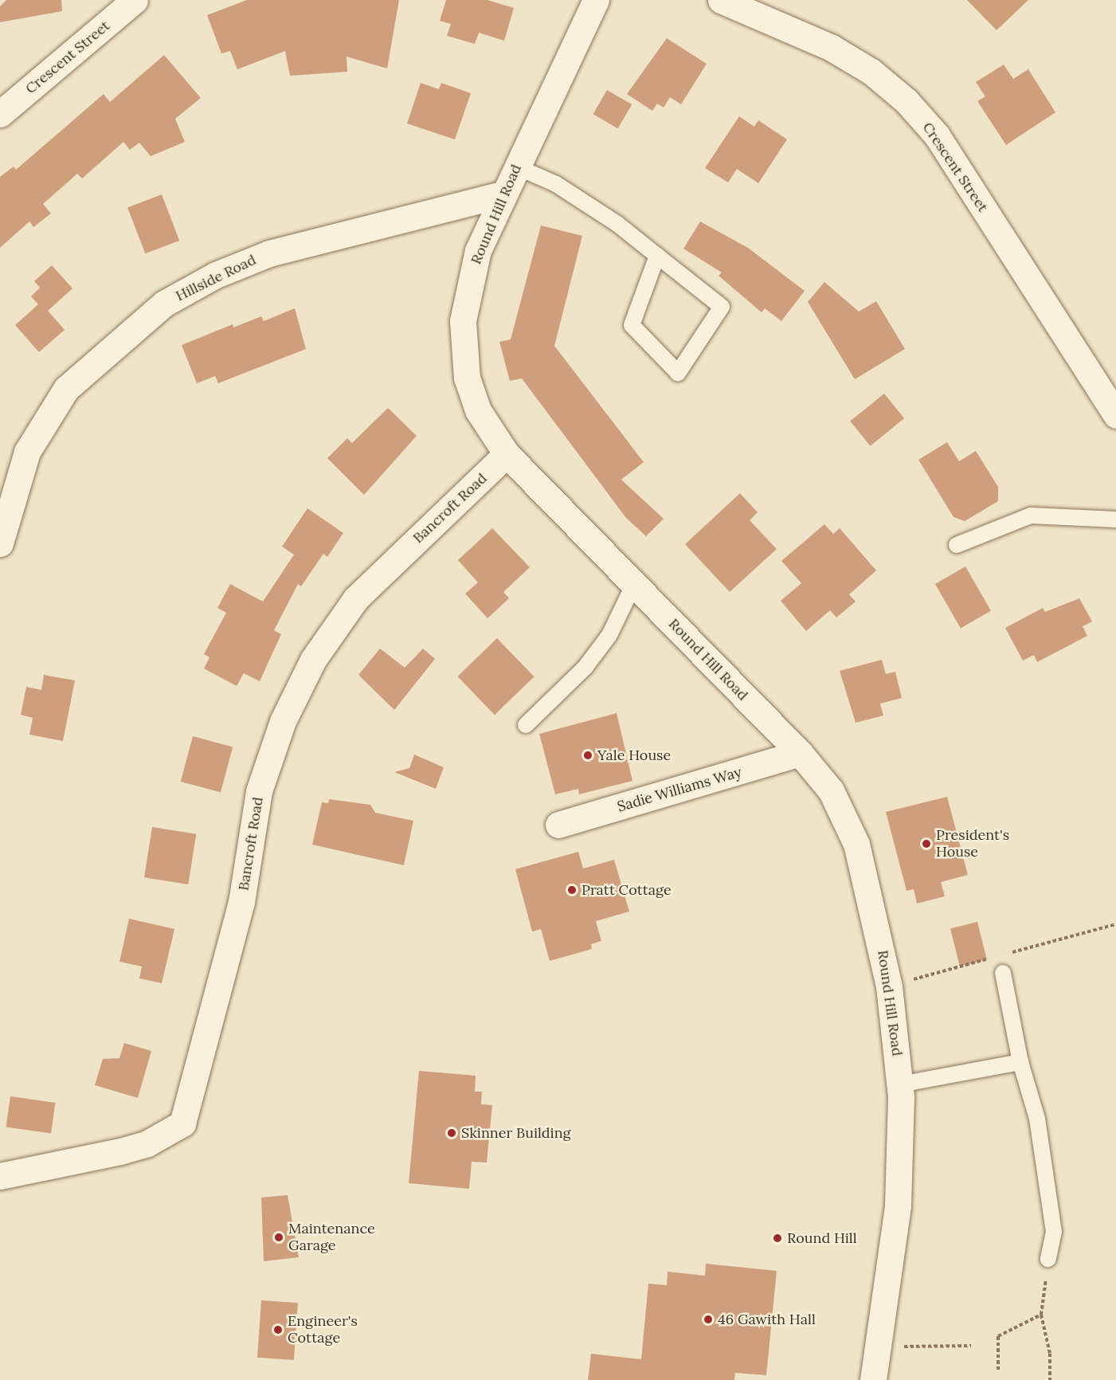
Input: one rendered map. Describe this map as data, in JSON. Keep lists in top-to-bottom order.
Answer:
{
  "streets": {
    "street": [
      "Crescent Street",
      "Round Hill Road",
      "Hillside Road",
      "Bancroft Road",
      "Sadie Williams Way"
    ]
  },
  "crossings": [
    ["Round Hill Road", "Hillside Road"],
    ["Round Hill Road", "Bancroft Road"],
    ["Round Hill Road", "Sadie Williams Way"]
  ],
  "places": [
    "Yale House",
    "President's House",
    "Pratt Cottage",
    "Skinner Building",
    "Maintenance Garage",
    "Round Hill",
    "46 Gawith Hall",
    "Engineer's Cottage"
  ]
}
